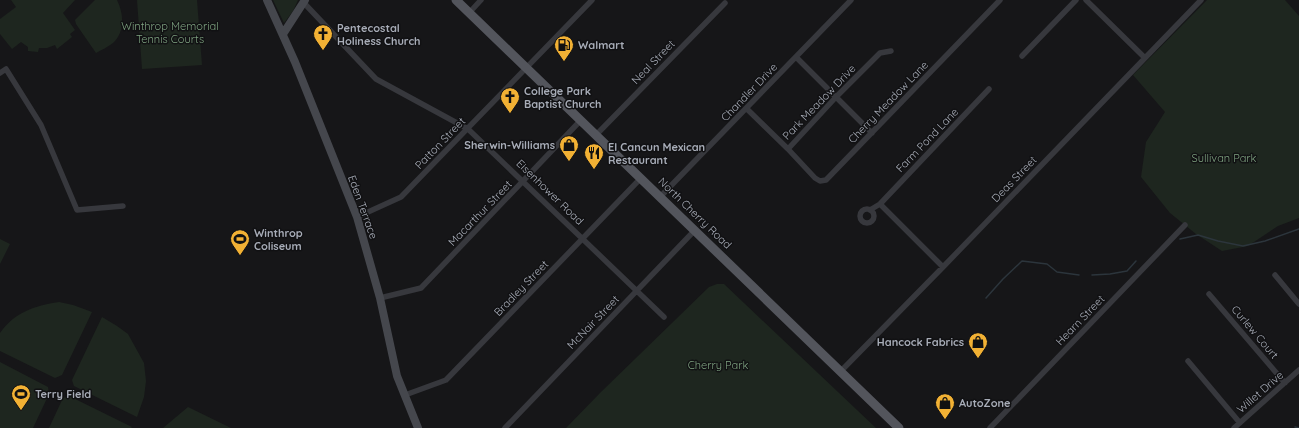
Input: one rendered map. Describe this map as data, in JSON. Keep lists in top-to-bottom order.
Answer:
{
  "streets": {
    "main road": ["North Cherry Road"],
    "street": [
      "Neal Street",
      "Chandler Drive",
      "Park Meadow Drive",
      "Cherry Meadow Lane",
      "Farm Pond Lane",
      "Patton Street",
      "Deas Street",
      "Eisenhower Road",
      "Eden Terrace",
      "Macarthur Street",
      "Bradley Street",
      "Hearn Street",
      "McNair Street",
      "Curlew Court",
      "Willet Drive"
    ]
  },
  "crossings": [
    ["Neal Street", "North Cherry Road"],
    ["Chandler Drive", "Park Meadow Drive"],
    ["Chandler Drive", "North Cherry Road"],
    ["Park Meadow Drive", "Cherry Meadow Lane"],
    ["Patton Street", "Eisenhower Road"],
    ["Patton Street", "Eden Terrace"],
    ["Patton Street", "North Cherry Road"],
    ["Deas Street", "North Cherry Road"],
    ["Eisenhower Road", "Macarthur Street"],
    ["Eisenhower Road", "Bradley Street"],
    ["Eisenhower Road", "McNair Street"],
    ["Eden Terrace", "Macarthur Street"],
    ["Eden Terrace", "Bradley Street"],
    ["Macarthur Street", "North Cherry Road"],
    ["North Cherry Road", "Bradley Street"],
    ["North Cherry Road", "McNair Street"],
    ["Curlew Court", "Willet Drive"]
  ],
  "parks": ["Winthrop Memorial Tennis Courts", "Sullivan Park", "Cherry Park"],
  "places": {
    "church": ["Pentecostal Holiness Church", "College Park Baptist Church"],
    "fuel station": ["Walmart"],
    "shop": ["Sherwin-Williams", "Hancock Fabrics", "AutoZone"],
    "restaurant": ["El Cancun Mexican Restaurant"],
    "sports": ["Winthrop Coliseum", "Terry Field"]
  }
}
